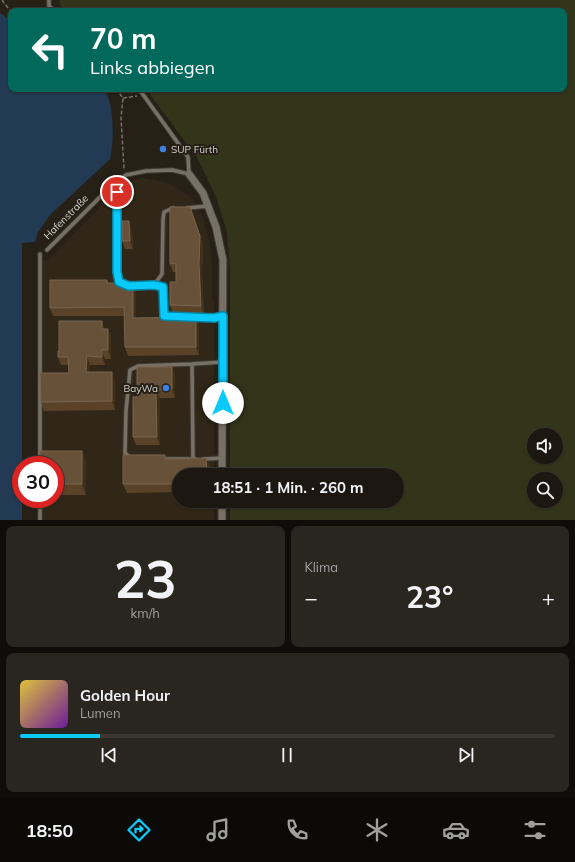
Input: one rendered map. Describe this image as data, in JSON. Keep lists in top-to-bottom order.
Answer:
{
  "streets": {
    "lane": ["Hafenstraße"]
  },
  "places": ["SUP Fürth", "BayWa"],
  "page": {
    "turn": ["70 m", "Links abbiegen"],
    "limit": "30",
    "trip": "18:51 · 1 Min. · 260 m",
    "tile": [
      ["23", "km/h"],
      "Klima"
    ],
    "heat": ["−", "23°", "+"],
    "song": ["Golden Hour", "Lumen"],
    "tabs": "18:50"
  }
}
